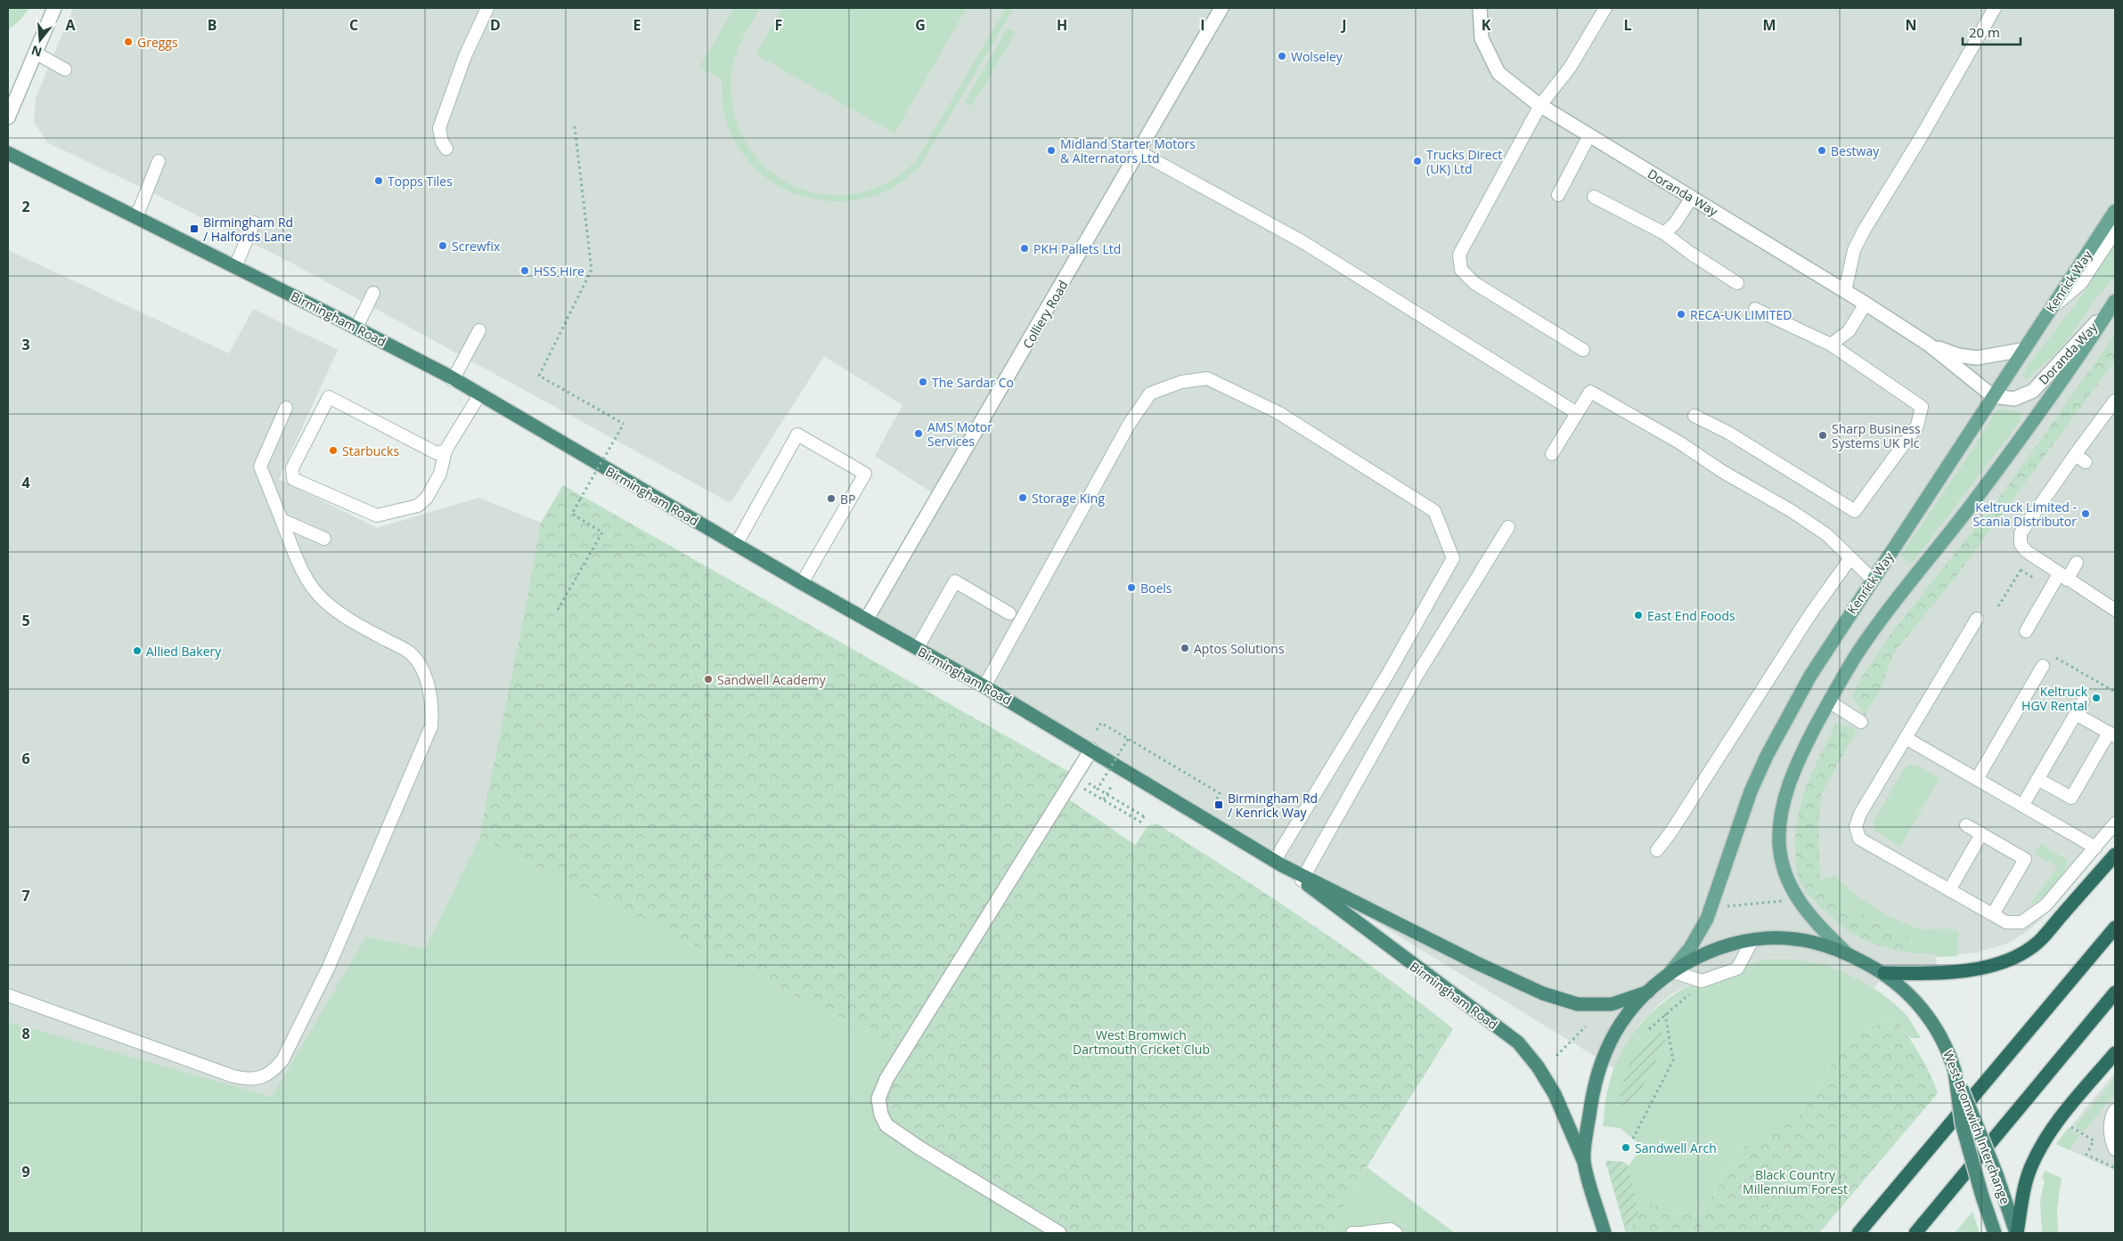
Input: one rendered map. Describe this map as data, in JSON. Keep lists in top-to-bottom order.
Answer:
{
  "streets": {
    "highway": ["Birmingham Road", "West Bromwich Interchange"],
    "main road": ["Kenrick Way"],
    "street": ["Doranda Way", "Colliery Road"]
  },
  "crossings": [
    ["Doranda Way", "Kenrick Way"],
    ["Kenrick Way", "West Bromwich Interchange"],
    ["Colliery Road", "Birmingham Road"],
    ["Birmingham Road", "West Bromwich Interchange"]
  ],
  "parks": ["West Bromwich Dartmouth Cricket Club", "Black Country Millennium Forest"],
  "places": {
    "other": [
      "Greggs",
      "Wolseley",
      "Midland Starter Motors & Alternators Ltd",
      "Bestway",
      "Trucks Direct (UK) Ltd",
      "Topps Tiles",
      "Screwfix",
      "PKH Pallets Ltd",
      "HSS Hire",
      "RECA-UK LIMITED",
      "The Sardar Co",
      "AMS Motor Services",
      "Sharp Business Systems UK Plc",
      "Starbucks",
      "Storage King",
      "BP",
      "Keltruck Limited - Scania Distributor",
      "Boels",
      "East End Foods",
      "Aptos Solutions",
      "Allied Bakery",
      "Sandwell Academy",
      "Keltruck HGV Rental",
      "Sandwell Arch"
    ],
    "transit": ["Birmingham Rd / Halfords Lane", "Birmingham Rd / Kenrick Way"]
  },
  "scale_bar": "20 m",
  "north": "bottom",
  "grid": {
    "columns": [
      "A",
      "B",
      "C",
      "D",
      "E",
      "F",
      "G",
      "H",
      "I",
      "J",
      "K",
      "L",
      "M",
      "N"
    ],
    "rows": [
      "2",
      "3",
      "4",
      "5",
      "6",
      "7",
      "8",
      "9"
    ]
  }
}
